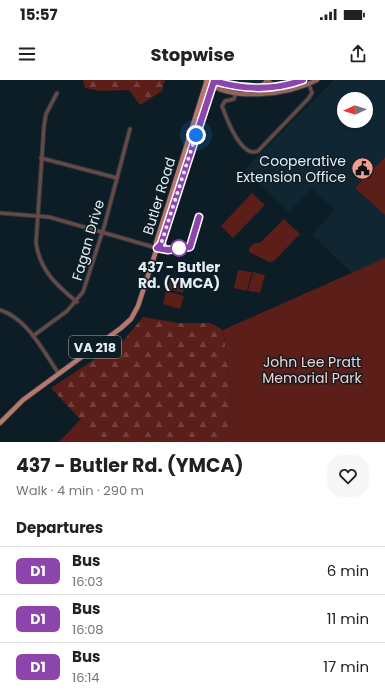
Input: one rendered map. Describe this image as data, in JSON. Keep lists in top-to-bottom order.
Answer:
{
  "streets": {
    "main road": ["Butler Road", "VA 218"],
    "street": ["Fagan Drive"]
  },
  "crossings": [
    ["Butler Road", "VA 218"]
  ],
  "parks": ["John Lee Pratt Memorial Park"],
  "places": {
    "public building": ["Cooperative Extension Office"],
    "other": ["437 - Butler Rd. (YMCA)"]
  },
  "lines": ["bus line D1"],
  "north": "left",
  "page": {
    "status": "15:57",
    "header": "Stopwise",
    "heading": [
      ["437 - Butler Rd. (YMCA)", "Walk · 4 min · 290 m"],
      "Departures"
    ],
    "list": [
      {
        "mark": "D1",
        "name": "Bus",
        "note": "16:03",
        "value": "6 min"
      },
      {
        "mark": "D1",
        "name": "Bus",
        "note": "16:08",
        "value": "11 min"
      },
      {
        "mark": "D1",
        "name": "Bus",
        "note": "16:14",
        "value": "17 min"
      }
    ]
  }
}
